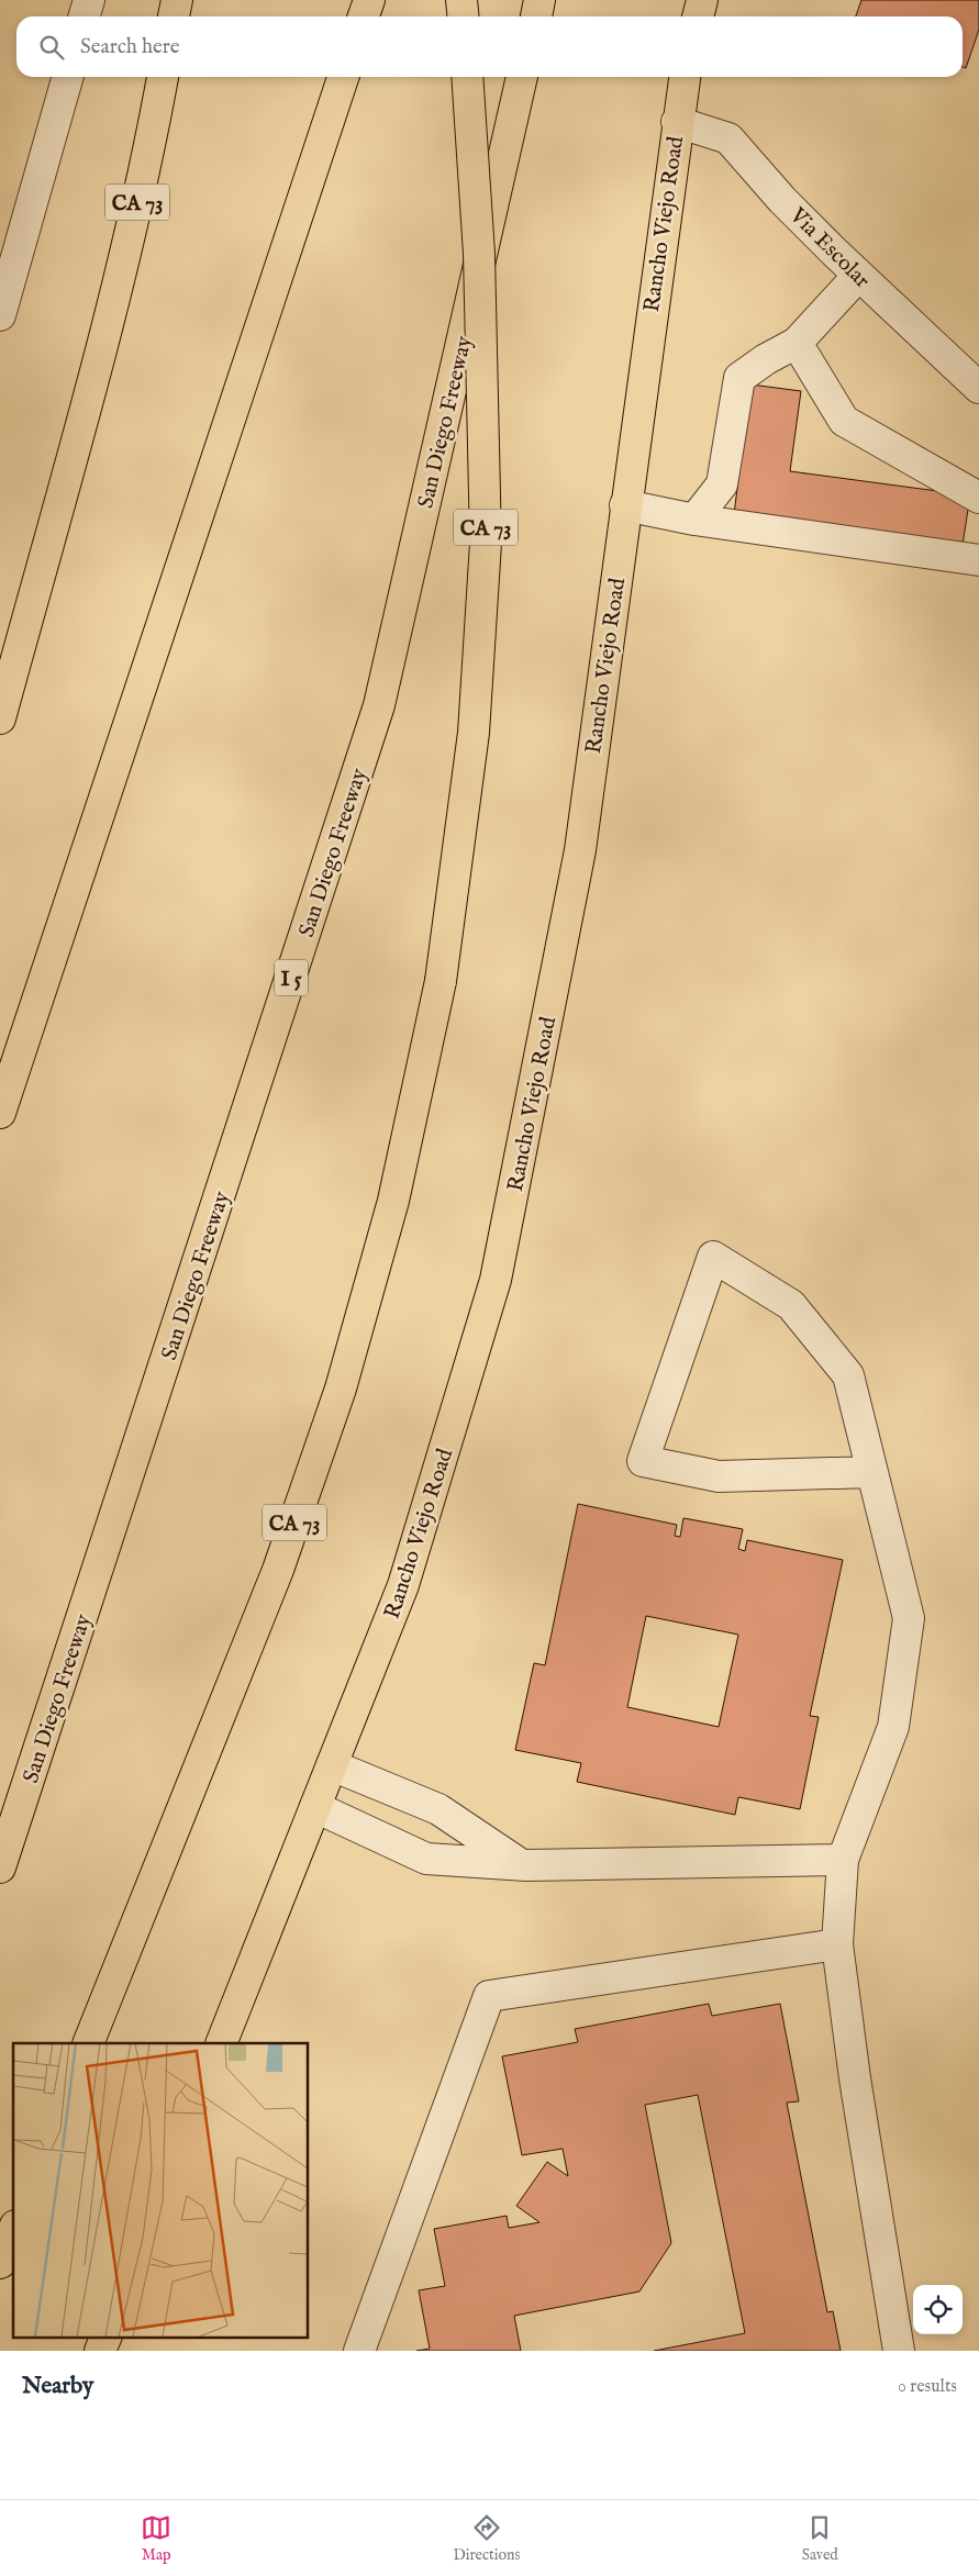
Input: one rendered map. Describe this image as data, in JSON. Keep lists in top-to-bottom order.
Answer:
{
  "streets": {
    "main road": [
      "CA 73",
      "Rancho Viejo Road",
      "San Diego Freeway",
      "I 5"
    ],
    "street": ["Via Escolar"]
  },
  "crossings": [
    ["Rancho Viejo Road", "Via Escolar"]
  ],
  "page": {
    "search": "Search here",
    "heading": ["Nearby", "0 results"],
    "nav": ["Map", "Directions", "Saved"]
  }
}
